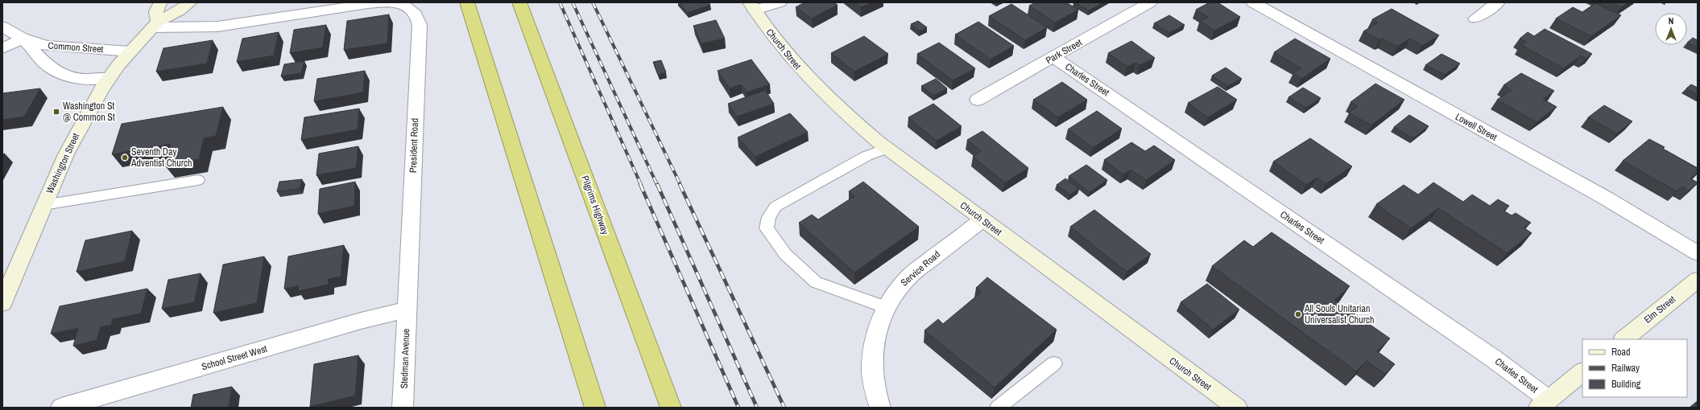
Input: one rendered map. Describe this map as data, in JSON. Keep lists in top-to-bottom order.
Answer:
{
  "streets": {
    "highway": ["Pilgrims Highway"],
    "main road": ["Church Street", "Washington Street", "Elm Street"],
    "street": [
      "Common Street",
      "Park Street",
      "Charles Street",
      "Lowell Street",
      "President Road",
      "Service Road",
      "School Street West",
      "Stedman Avenue"
    ]
  },
  "crossings": [
    ["Common Street", "Washington Street"],
    ["Church Street", "Service Road"],
    ["Park Street", "Charles Street"],
    ["President Road", "Washington Street"],
    ["President Road", "School Street West"],
    ["President Road", "Stedman Avenue"],
    ["School Street West", "Stedman Avenue"]
  ],
  "places": {
    "transit": ["Washington St @ Common St"],
    "other": ["Seventh Day Adventist Church", "All Souls Unitarian Universalist Church"]
  },
  "legend": ["Road", "Railway", "Building"],
  "north": "top"
}
